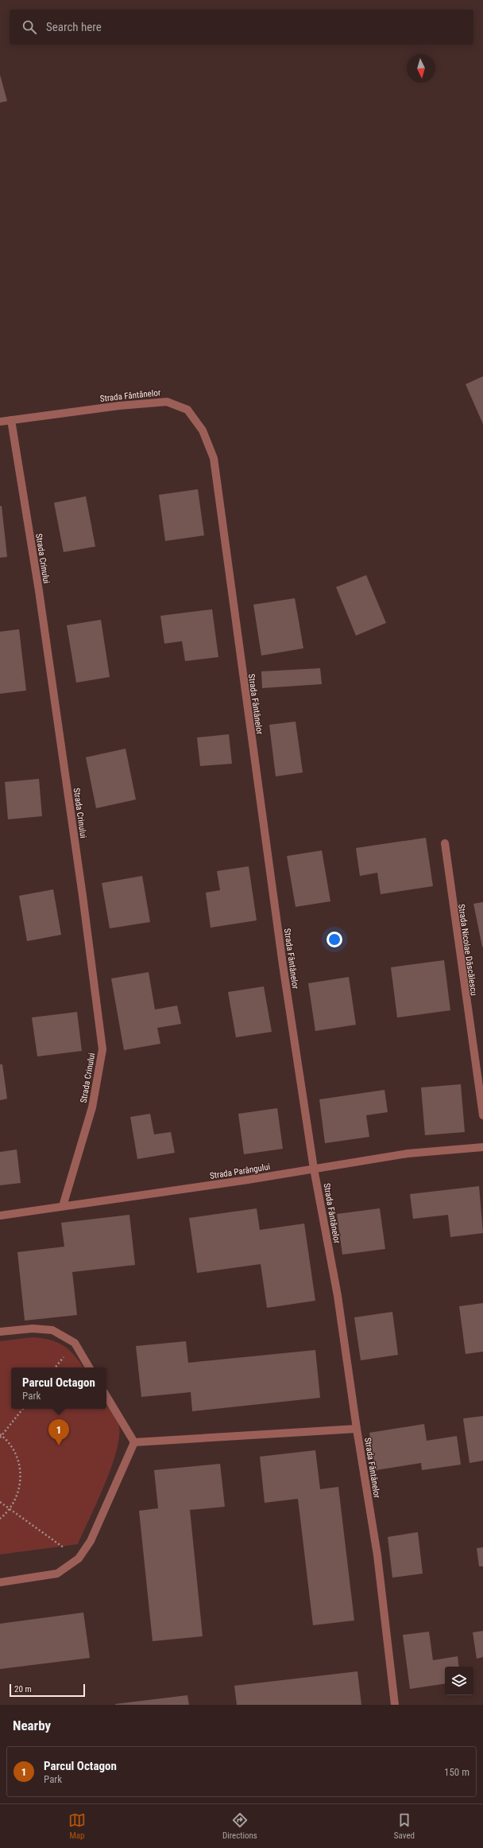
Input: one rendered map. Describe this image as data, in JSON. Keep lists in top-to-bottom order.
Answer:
{
  "streets": {
    "street": [
      "Strada Fântânelor",
      "Strada Crinului",
      "Strada Nicolae Dăscălescu",
      "Strada Parângului"
    ]
  },
  "crossings": [
    ["Strada Fântânelor", "Strada Crinului"],
    ["Strada Fântânelor", "Strada Parângului"],
    ["Strada Crinului", "Strada Parângului"]
  ],
  "scale_bar": "20 m",
  "north": "bottom",
  "page": {
    "search": "Search here",
    "popup": ["Parcul Octagon", "Park"],
    "pins": "1",
    "scale": "20 m",
    "heading": "Nearby",
    "list": [
      {
        "mark": "1",
        "name": "Parcul Octagon",
        "note": "Park",
        "value": "150 m"
      }
    ],
    "nav": ["Map", "Directions", "Saved"]
  }
}
